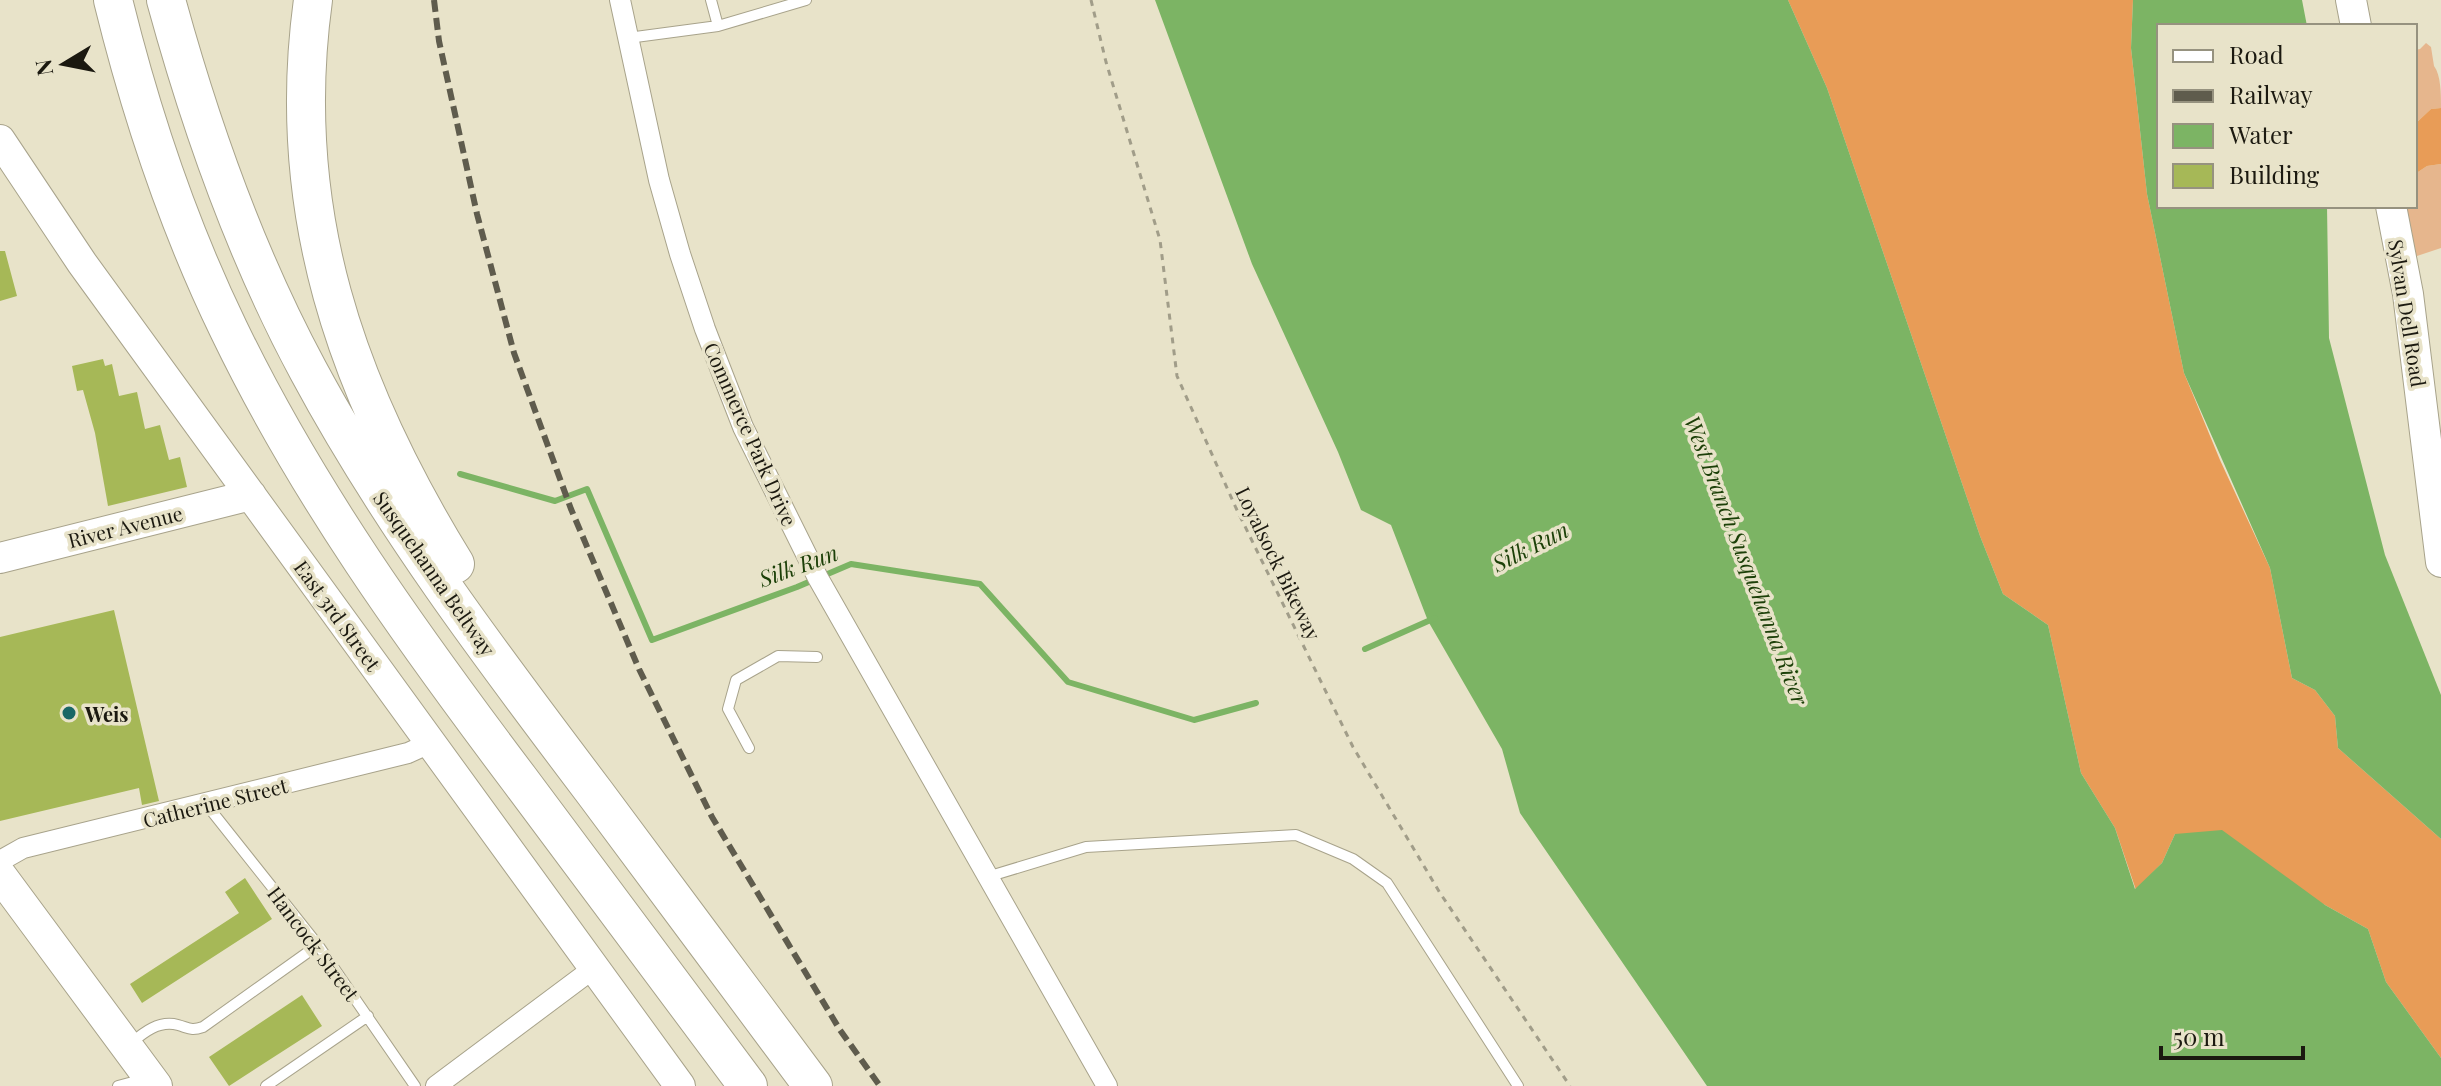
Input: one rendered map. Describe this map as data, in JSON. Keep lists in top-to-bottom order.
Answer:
{
  "streets": {
    "highway": ["Susquehanna Beltway"],
    "main road": ["Sylvan Dell Road", "River Avenue", "East 3rd Street"],
    "street": ["Commerce Park Drive", "Catherine Street"],
    "lane": ["Hancock Street"],
    "path": ["Loyalsock Bikeway"]
  },
  "crossings": [
    ["River Avenue", "East 3rd Street"],
    ["East 3rd Street", "Catherine Street"],
    ["Catherine Street", "Hancock Street"]
  ],
  "water": ["Silk Run", "West Branch Susquehanna River"],
  "places": ["Weis"],
  "legend": [
    "Road",
    "Railway",
    "Water",
    "Building"
  ],
  "scale_bar": "50 m",
  "north": "left"
}
